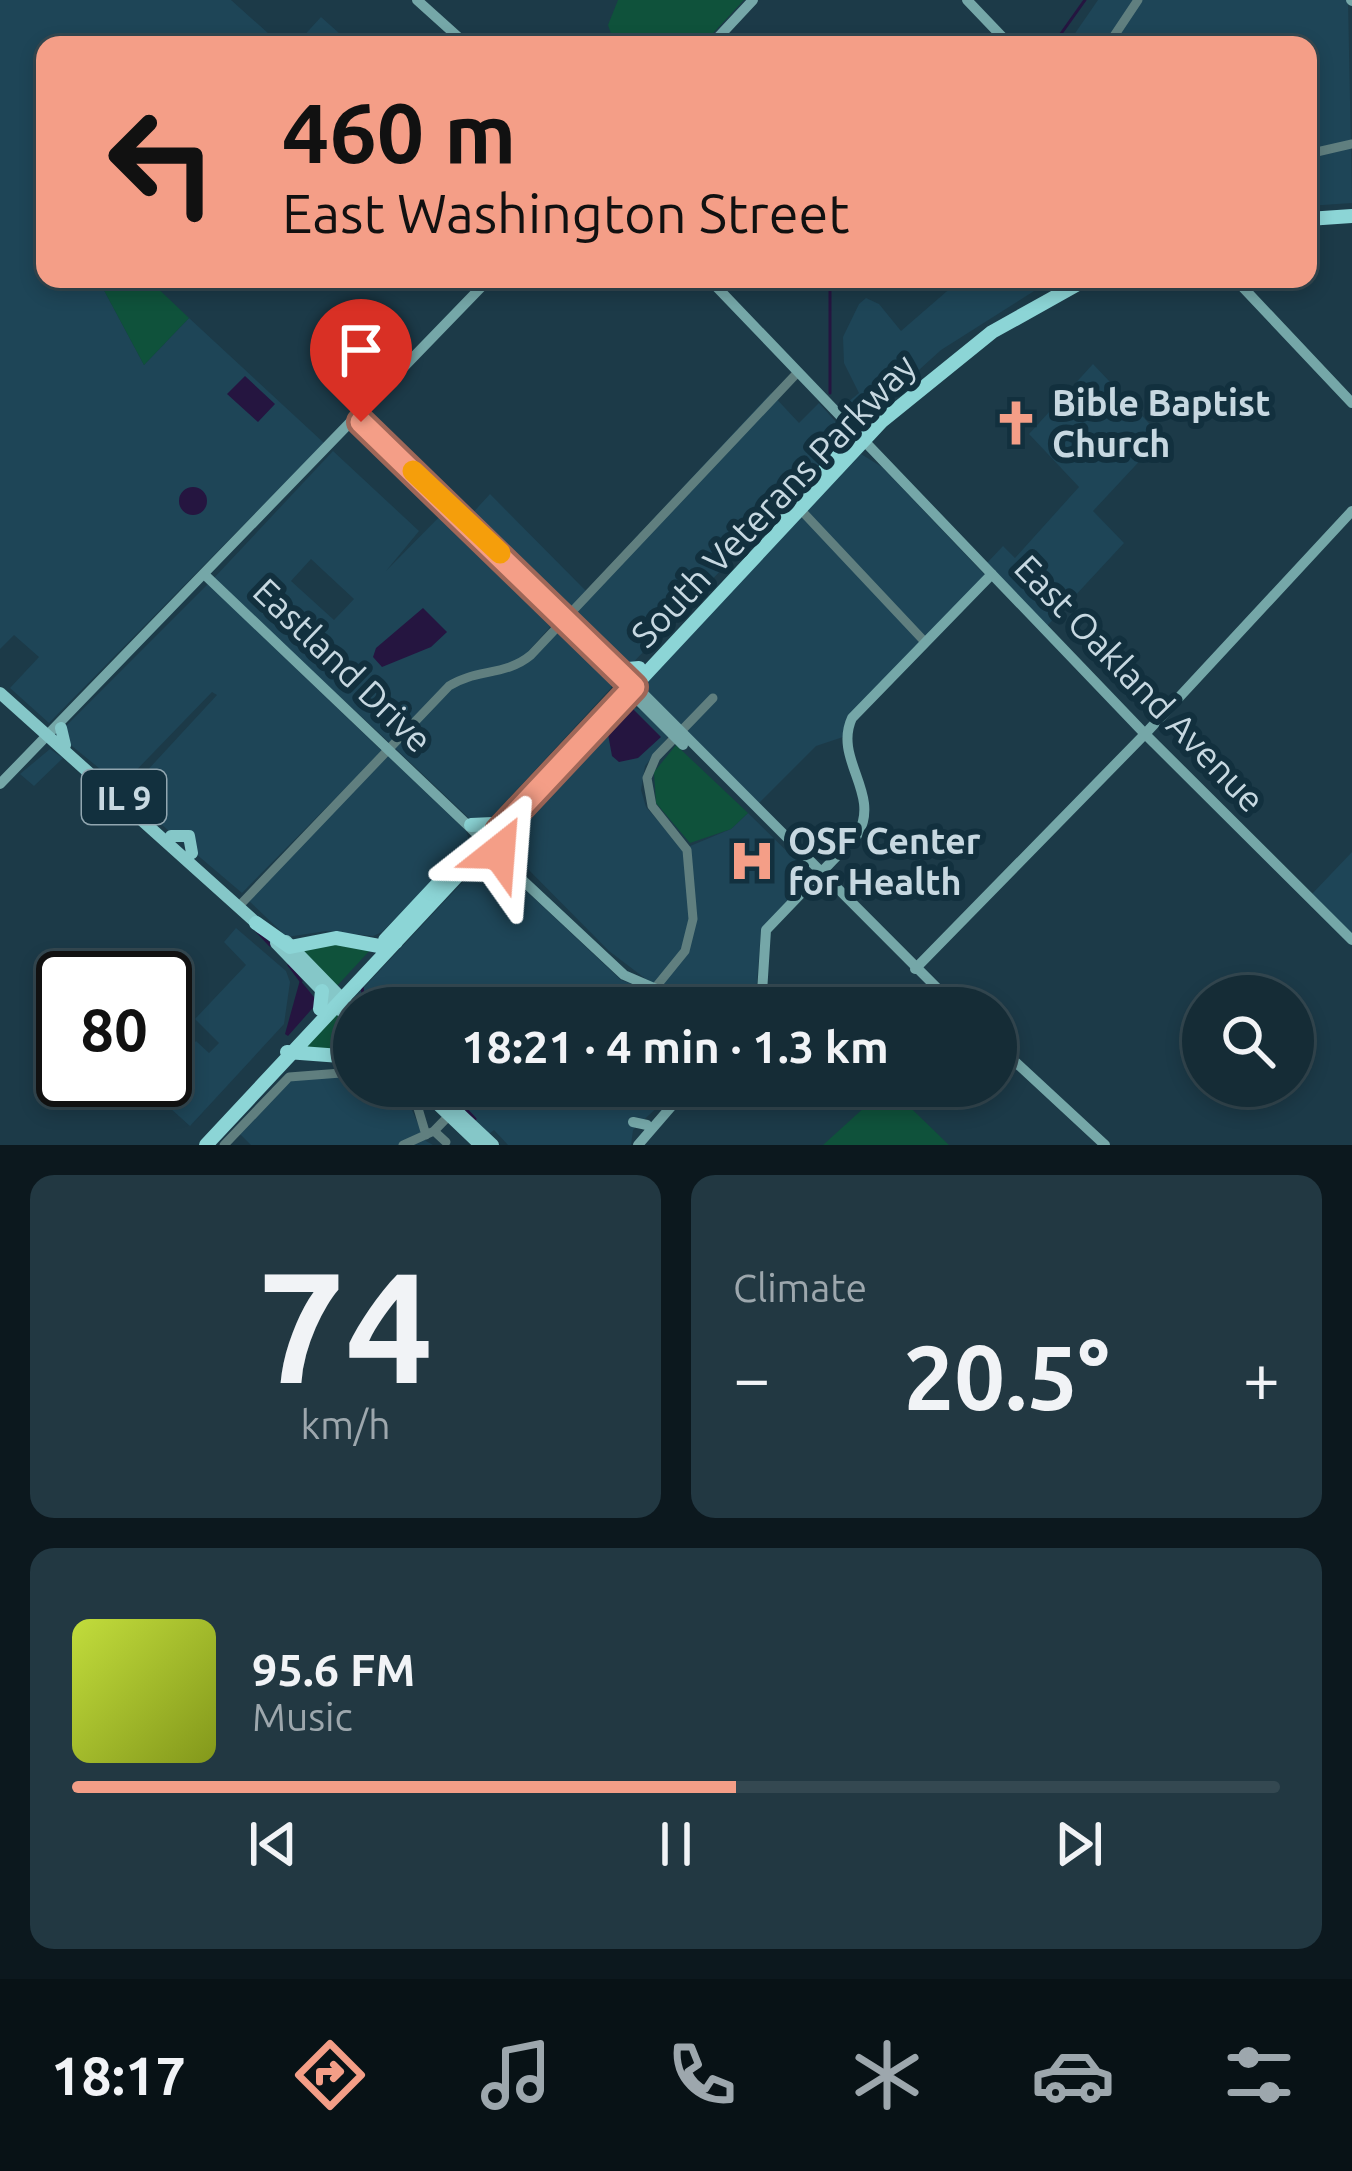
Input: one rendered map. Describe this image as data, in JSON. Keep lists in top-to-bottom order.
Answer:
{
  "streets": {
    "highway": ["South Veterans Parkway"],
    "main road": ["Eastland Drive", "East Oakland Avenue", "IL 9"]
  },
  "crossings": [
    ["South Veterans Parkway", "East Oakland Avenue"]
  ],
  "places": {
    "church": ["Bible Baptist Church"],
    "hospital": ["OSF Center for Health"]
  },
  "page": {
    "turn": ["460 m", "East Washington Street"],
    "limit": "80",
    "trip": "18:21 · 4 min · 1.3 km",
    "tile": [
      ["74", "km/h"],
      "Climate"
    ],
    "heat": ["−", "20.5°", "+"],
    "song": ["95.6 FM", "Music"],
    "tabs": "18:17"
  }
}
